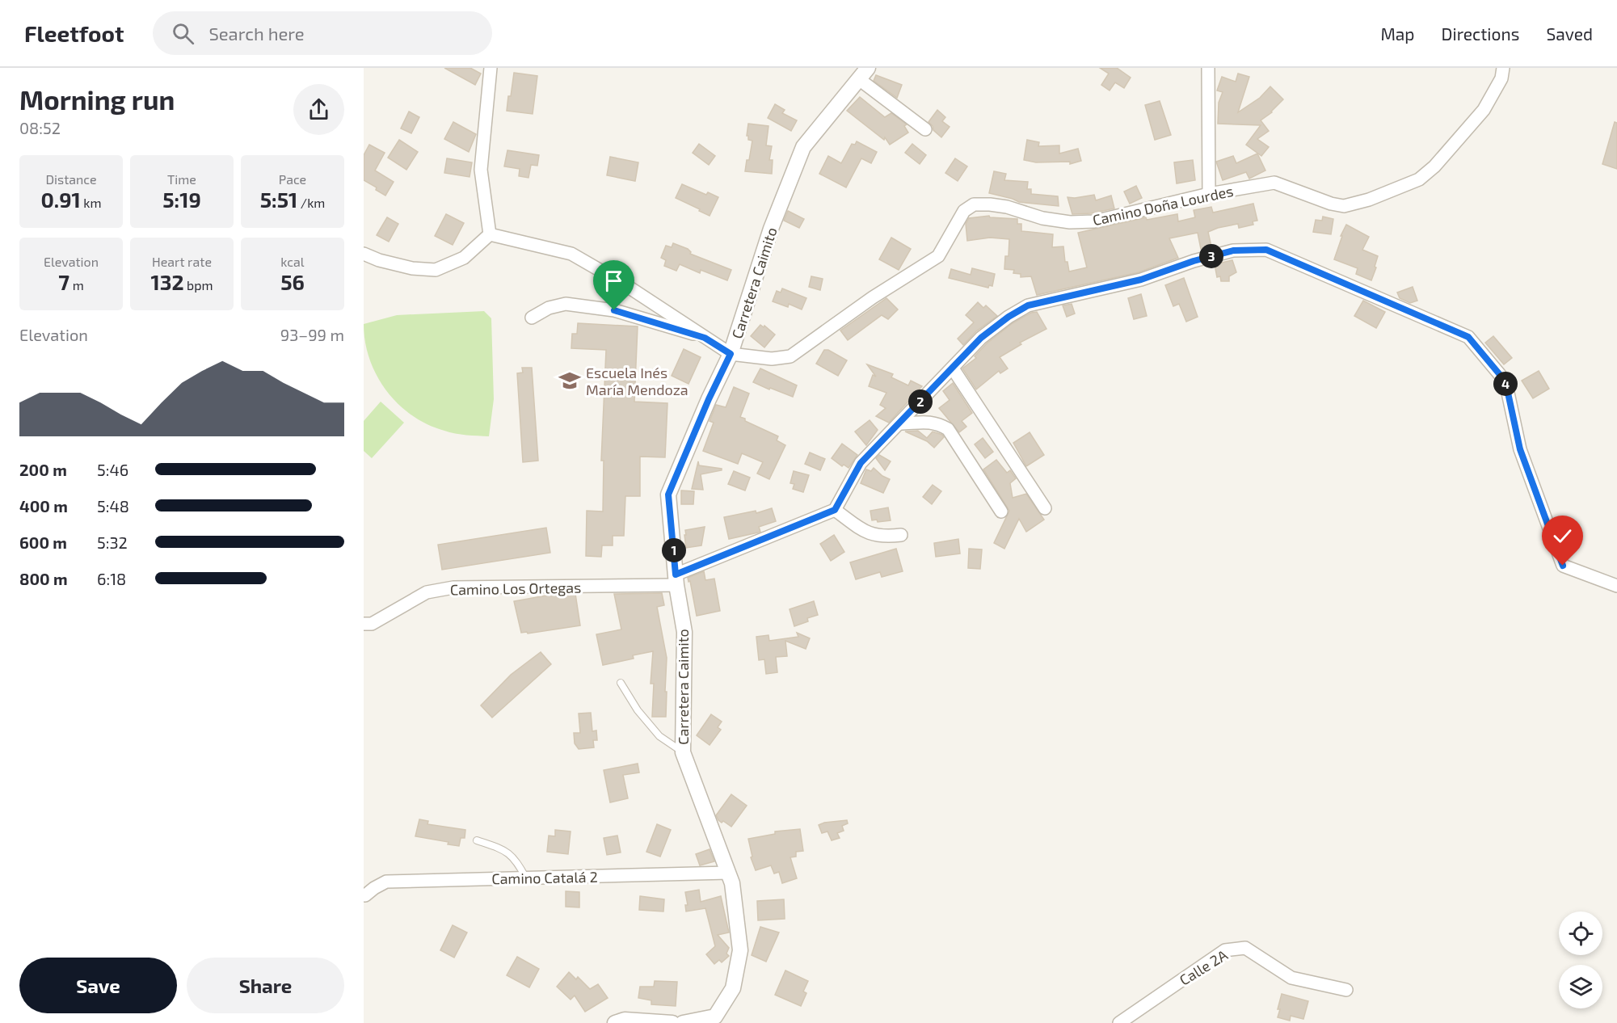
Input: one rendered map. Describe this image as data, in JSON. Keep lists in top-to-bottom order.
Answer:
{
  "streets": {
    "street": [
      "Camino Doña Lourdes",
      "Carretera Caimito",
      "Camino Los Ortegas",
      "Camino Catalá 2",
      "Calle 2A"
    ]
  },
  "crossings": [
    ["Camino Doña Lourdes", "Carretera Caimito"],
    ["Carretera Caimito", "Camino Los Ortegas"],
    ["Carretera Caimito", "Camino Catalá 2"]
  ],
  "places": {
    "school or university": ["Escuela Inés María Mendoza"]
  },
  "page": {
    "header": "Fleetfoot",
    "search": "Search here",
    "nav": ["Map", "Directions", "Saved"],
    "heading": ["Morning run", "08:52"],
    "stats": [
      ["Distance", "0.91 km"],
      ["Time", "5:19"],
      ["Pace", "5:51 /km"],
      ["Elevation", "7 m"],
      ["Heart rate", "132 bpm"],
      ["kcal", "56"]
    ],
    "pins": [
      "3",
      "4",
      "2",
      "1"
    ],
    "chart": ["Elevation", "93–99 m"],
    "list": [
      {
        "name": "200 m",
        "note": "5:46"
      },
      {
        "name": "400 m",
        "note": "5:48"
      },
      {
        "name": "600 m",
        "note": "5:32"
      },
      {
        "name": "800 m",
        "note": "6:18"
      }
    ],
    "buttons": ["Save", "Share"]
  }
}
